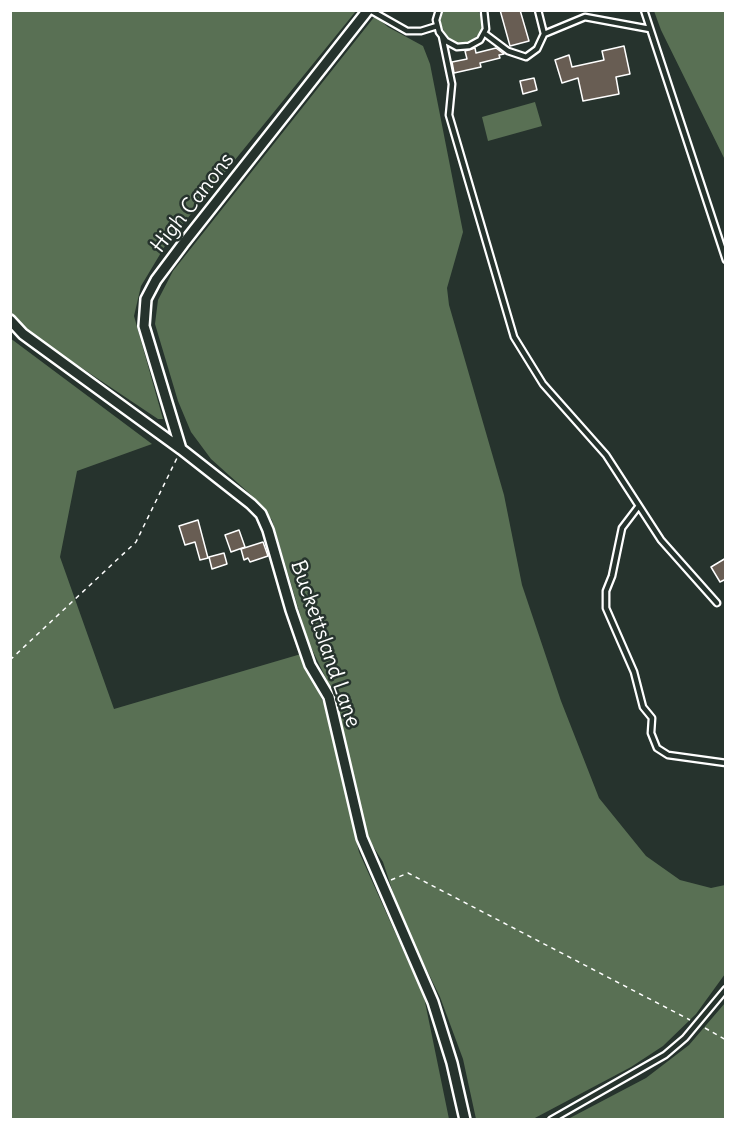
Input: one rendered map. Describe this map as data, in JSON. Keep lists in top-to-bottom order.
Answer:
{
  "streets": {
    "street": ["High Canons", "Buckettsland Lane"]
  },
  "crossings": [
    ["High Canons", "Buckettsland Lane"]
  ]
}
